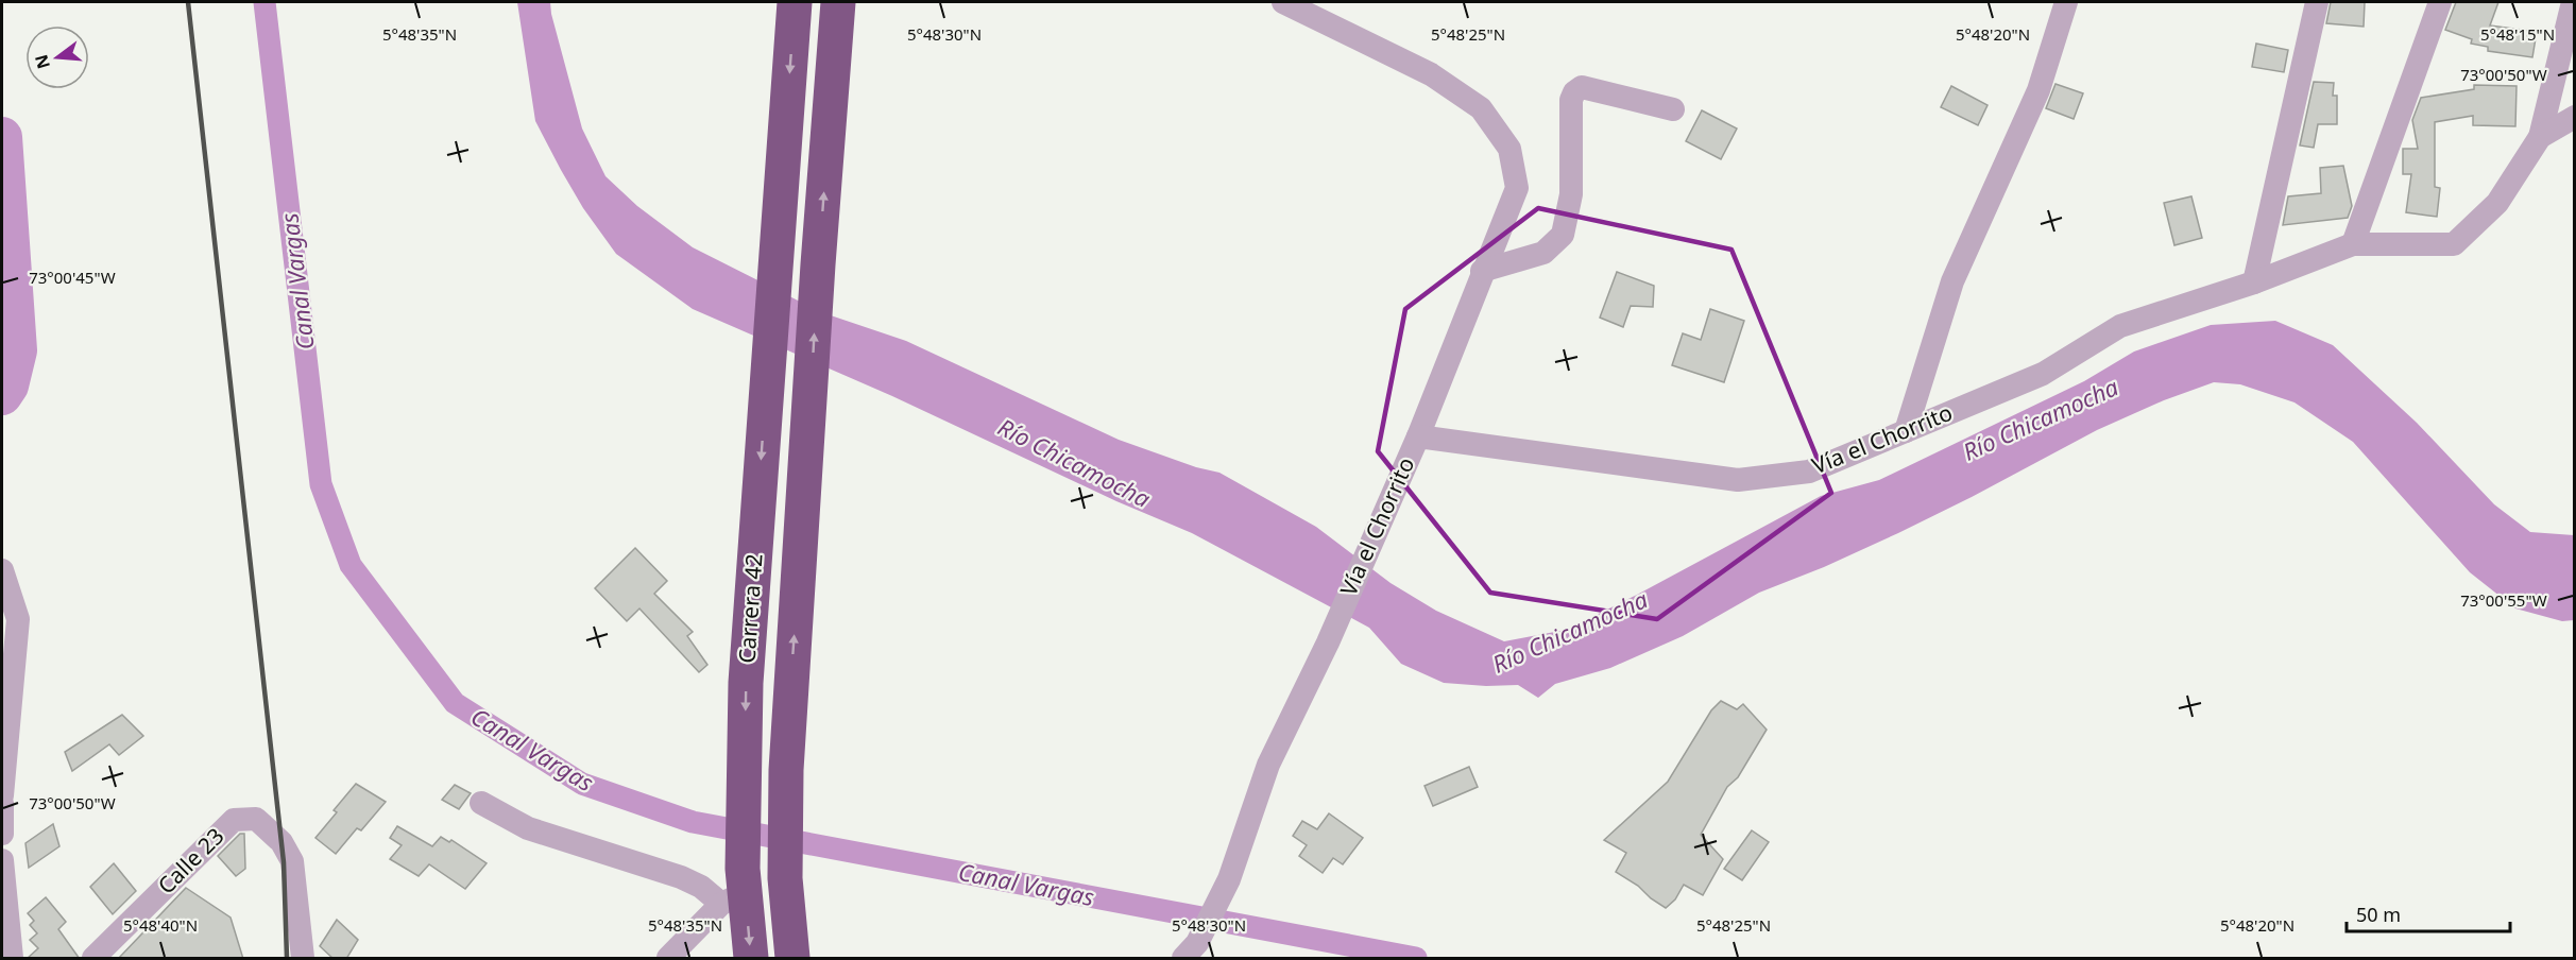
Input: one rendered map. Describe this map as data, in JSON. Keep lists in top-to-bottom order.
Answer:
{
  "streets": {
    "highway": ["Carrera 42"],
    "street": ["Vía el Chorrito", "Calle 23"]
  },
  "water": ["Canal Vargas", "Río Chicamocha"],
  "scale_bar": "50 m",
  "north": "left",
  "coordinates": [
    "5°48'35\"N",
    "5°48'30\"N",
    "5°48'25\"N",
    "5°48'20\"N",
    "5°48'15\"N",
    "73°00'50\"W",
    "73°00'45\"W",
    "73°00'55\"W",
    "5°48'40\"N"
  ]
}
